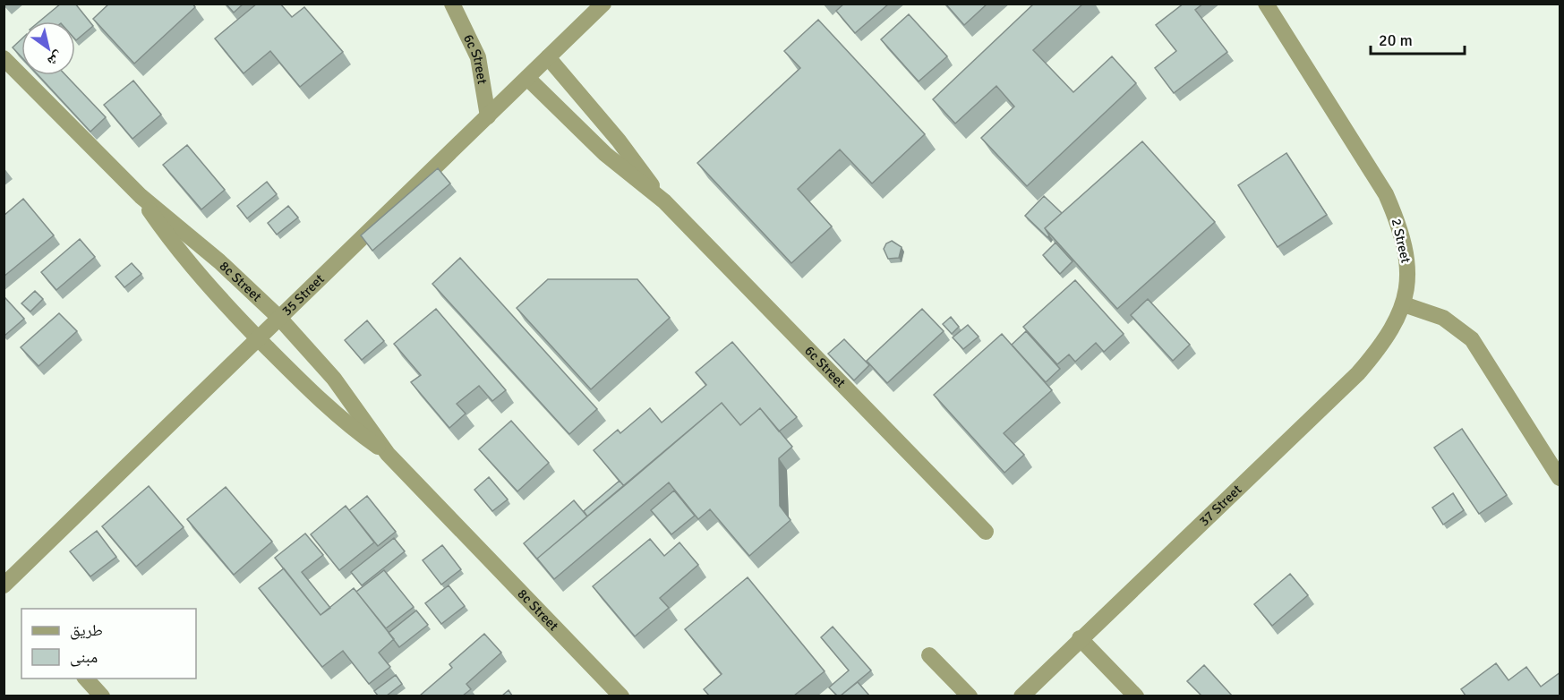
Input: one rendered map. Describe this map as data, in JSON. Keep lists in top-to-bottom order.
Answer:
{
  "streets": {
    "street": [
      "6c Street",
      "2 Street",
      "8c Street",
      "35 Street",
      "37 Street"
    ]
  },
  "crossings": [
    ["6c Street", "35 Street"],
    ["2 Street", "37 Street"],
    ["8c Street", "35 Street"]
  ],
  "legend": ["طريق", "مبنى"],
  "scale_bar": "20 m",
  "north": "bottom right"
}
